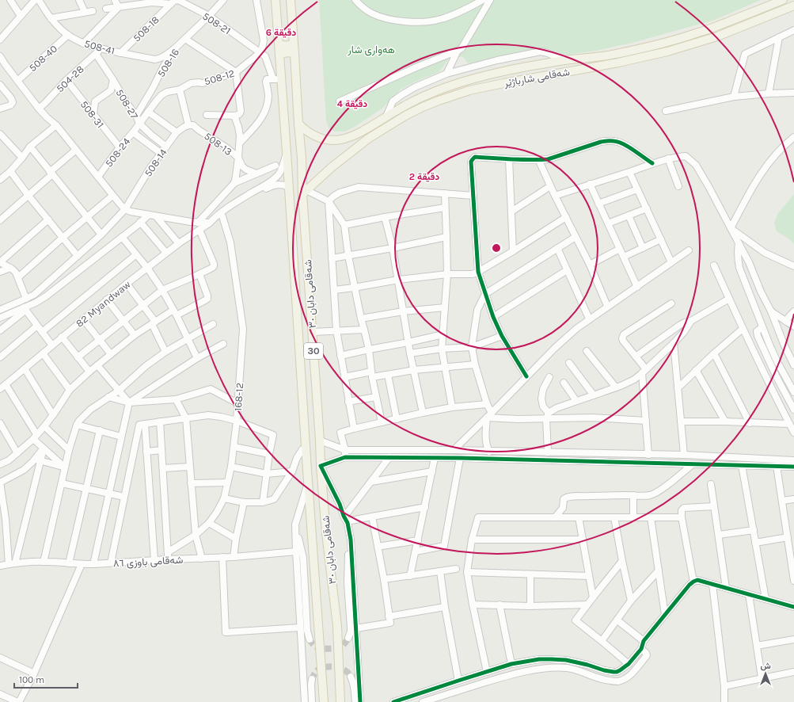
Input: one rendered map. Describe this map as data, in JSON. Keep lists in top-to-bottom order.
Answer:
{
  "streets": {
    "main road": ["شەقامی شارباژێر", "شەقامی دابان ٣٠", "30"],
    "street": [
      "508-21",
      "508-18",
      "508-41",
      "508-40",
      "508-16",
      "508-12",
      "504-28",
      "508-27",
      "508-31",
      "508-13",
      "508-24",
      "508-14",
      "82 Myandwaw",
      "168-12",
      "شەقامی باوزی ٨٦"
    ]
  },
  "crossings": [
    ["508-21", "508-18"],
    ["508-21", "508-16"],
    ["508-21", "508-12"],
    ["508-18", "508-41"],
    ["508-41", "508-40"],
    ["508-41", "508-16"],
    ["508-41", "504-28"],
    ["508-16", "508-27"],
    ["508-12", "508-27"],
    ["508-12", "508-24"],
    ["شەقامی شارباژێر", "شەقامی دابان ٣٠"],
    ["504-28", "508-27"],
    ["504-28", "508-31"],
    ["508-27", "508-24"],
    ["508-27", "508-14"],
    ["508-31", "508-24"],
    ["508-13", "508-14"],
    ["168-12", "شەقامی باوزی ٨٦"]
  ],
  "parks": ["هەواری شار"],
  "scale_bar": "100 m",
  "north": "top",
  "rings": ["6 دقيقة", "4 دقيقة", "2 دقيقة"]
}
